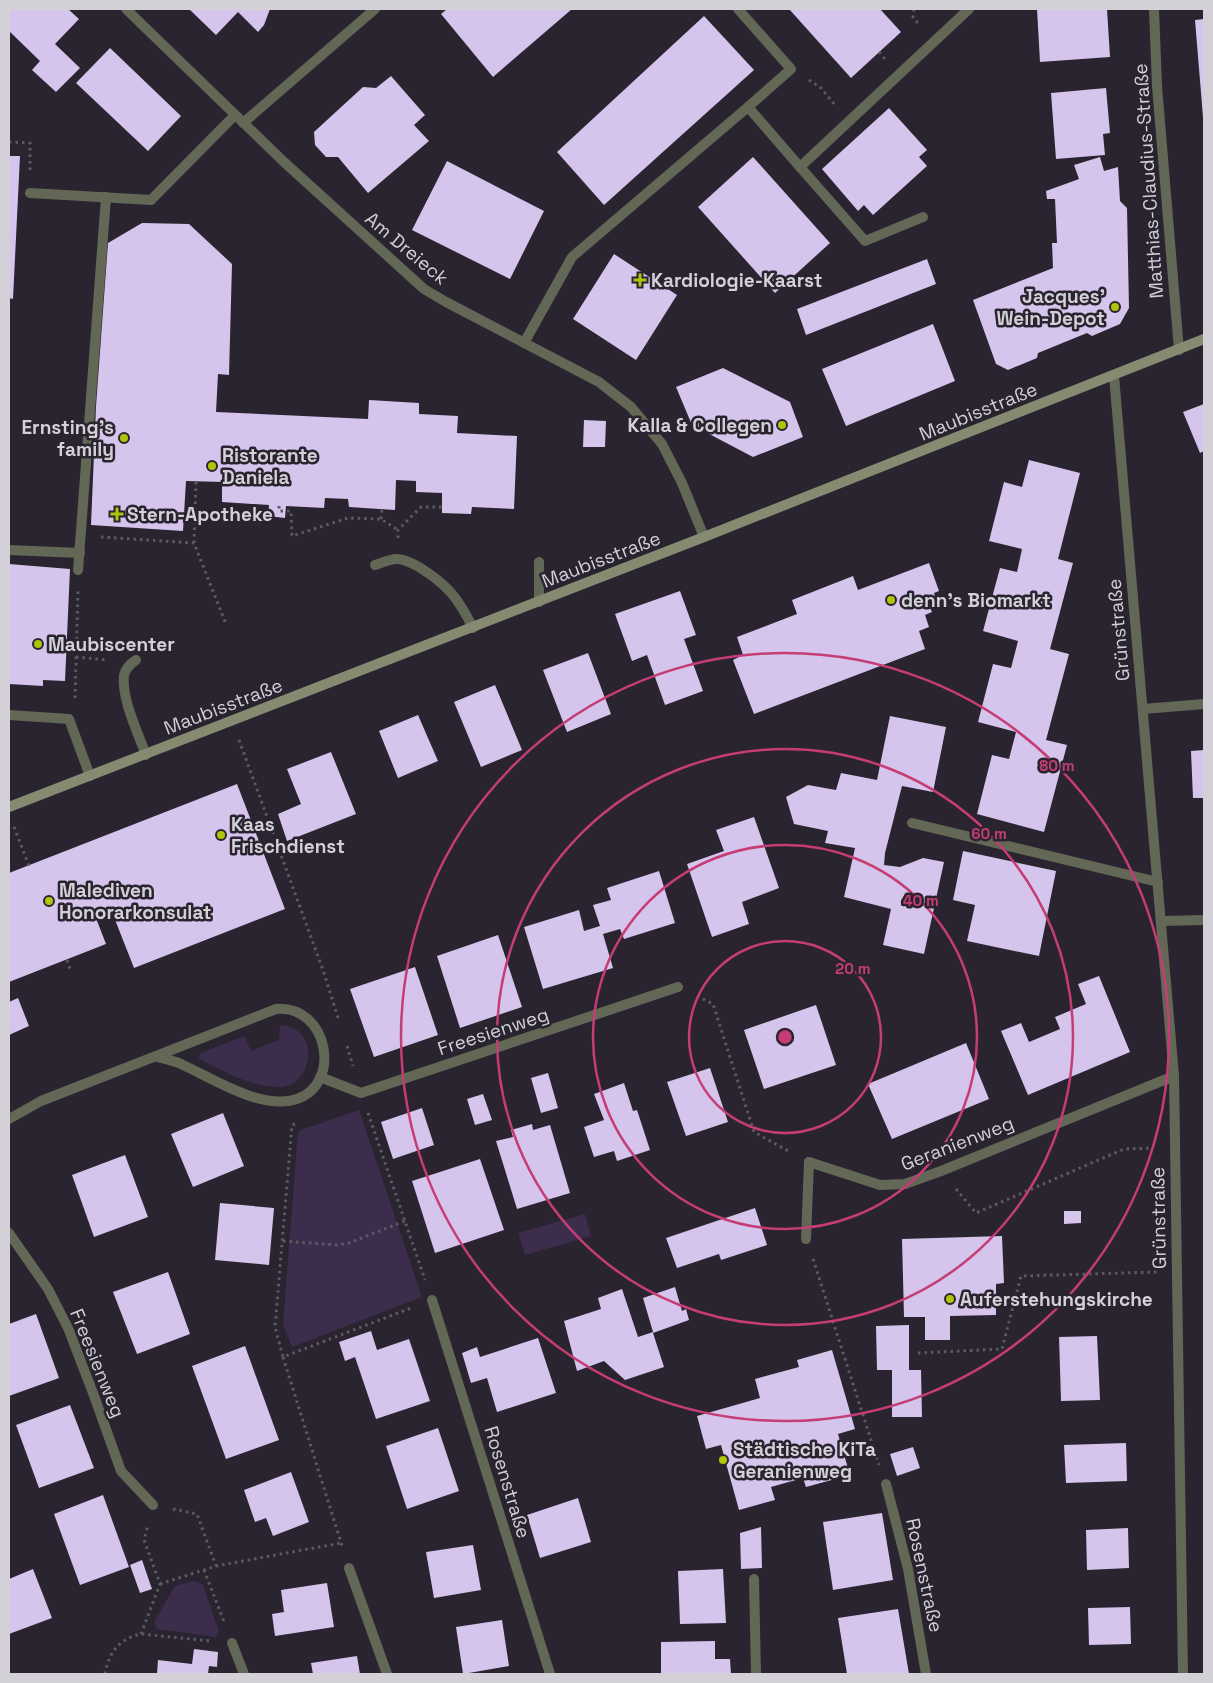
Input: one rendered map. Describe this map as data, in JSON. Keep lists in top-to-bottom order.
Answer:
{
  "streets": {
    "street": [
      "Matthias-Claudius-Straße",
      "Am Dreieck",
      "Maubisstraße",
      "Grünstraße",
      "Freesienweg",
      "Geranienweg",
      "Rosenstraße"
    ]
  },
  "crossings": [
    ["Matthias-Claudius-Straße", "Maubisstraße"],
    ["Am Dreieck", "Maubisstraße"],
    ["Maubisstraße", "Grünstraße"],
    ["Grünstraße", "Geranienweg"]
  ],
  "places": {
    "health": ["Kardiologie-Kaarst", "Stern-Apotheke"],
    "other": [
      "Jacques' Wein-Depot",
      "Kalla & Collegen",
      "Ernsting's family",
      "Ristorante Daniela",
      "denn's Biomarkt",
      "Maubiscenter",
      "Kaas Frischdienst",
      "Malediven Honorarkonsulat",
      "Auferstehungskirche",
      "Städtische KiTa Geranienweg"
    ]
  },
  "rings": [
    "80 m",
    "60 m",
    "40 m",
    "20 m"
  ]
}
